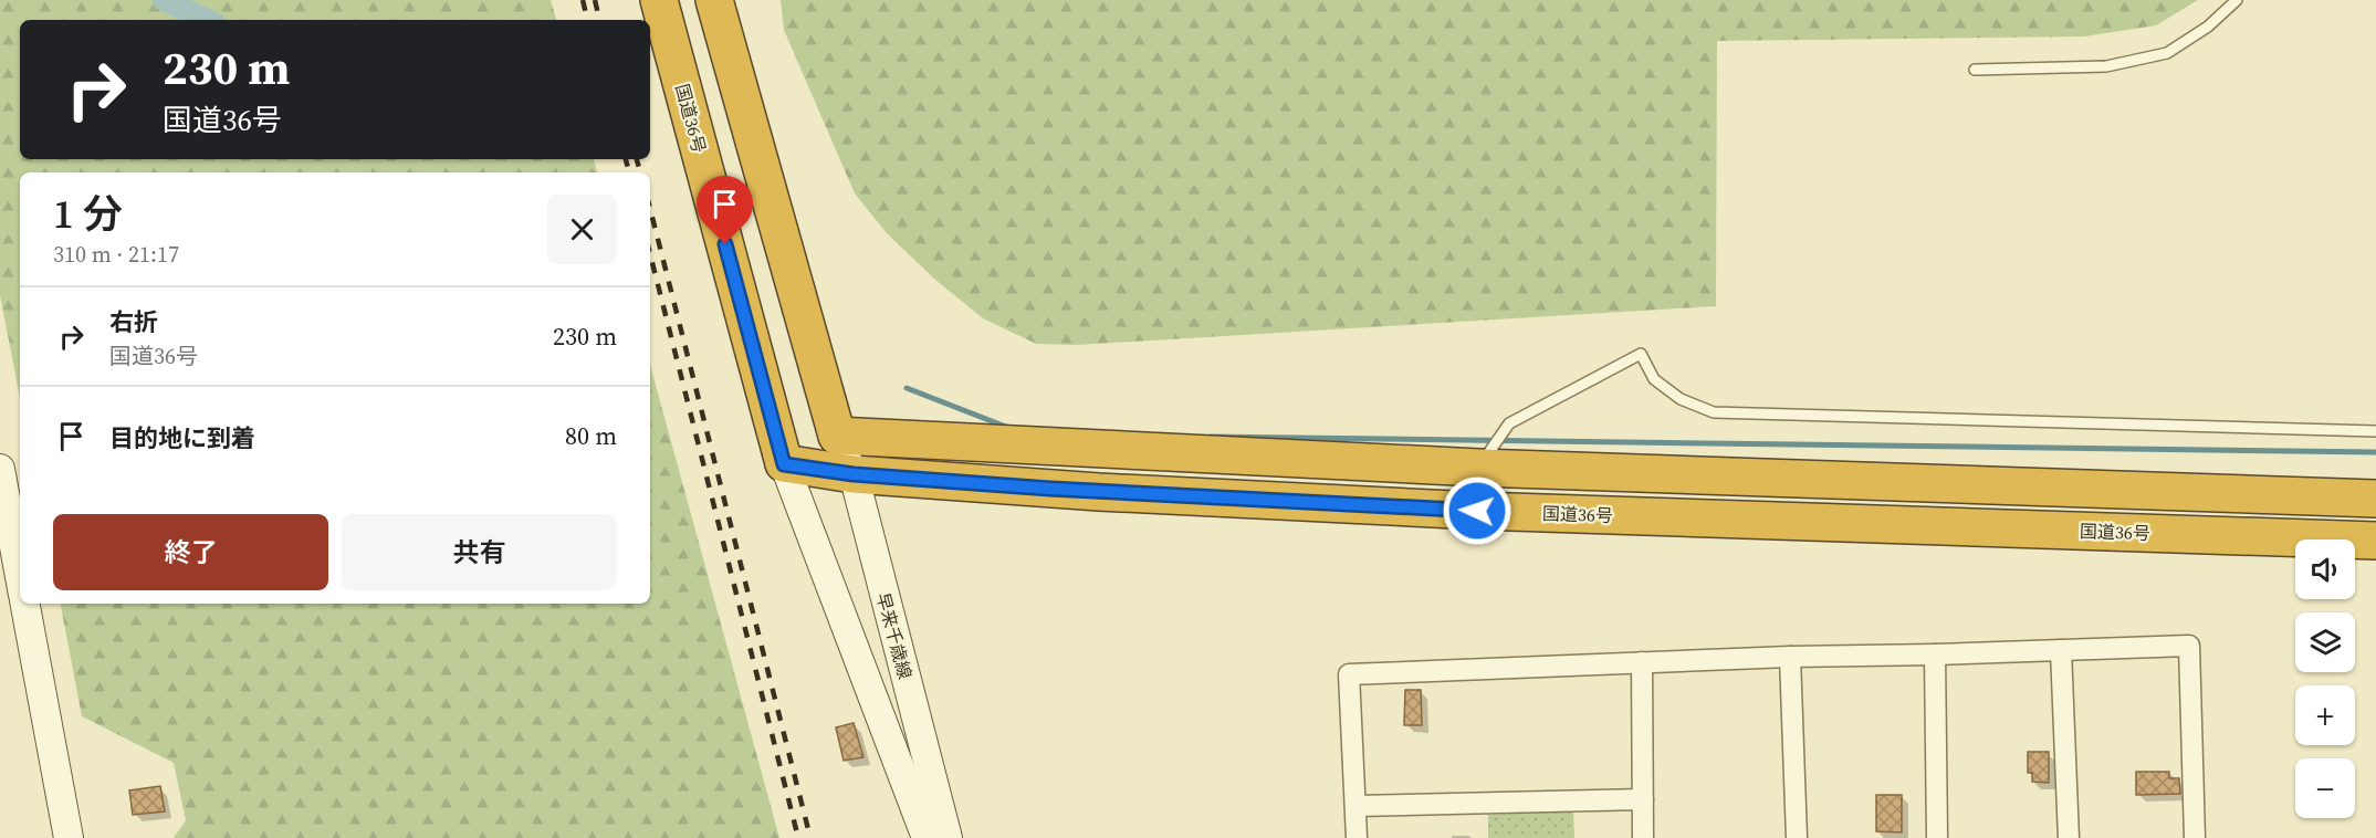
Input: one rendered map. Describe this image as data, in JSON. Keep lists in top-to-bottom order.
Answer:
{
  "streets": {
    "highway": ["国道36号"],
    "main road": ["早来千歳線"]
  },
  "crossings": [
    ["国道36号", "早来千歳線"]
  ],
  "page": {
    "turn": ["230 m", "国道36号"],
    "heading": ["1 分", "310 m · 21:17"],
    "list": [
      {
        "name": "右折",
        "note": "国道36号",
        "value": "230 m"
      },
      {
        "name": "目的地に到着",
        "value": "80 m"
      }
    ],
    "buttons": ["終了", "共有"],
    "map_buttons": ["+", "−"]
  }
}
